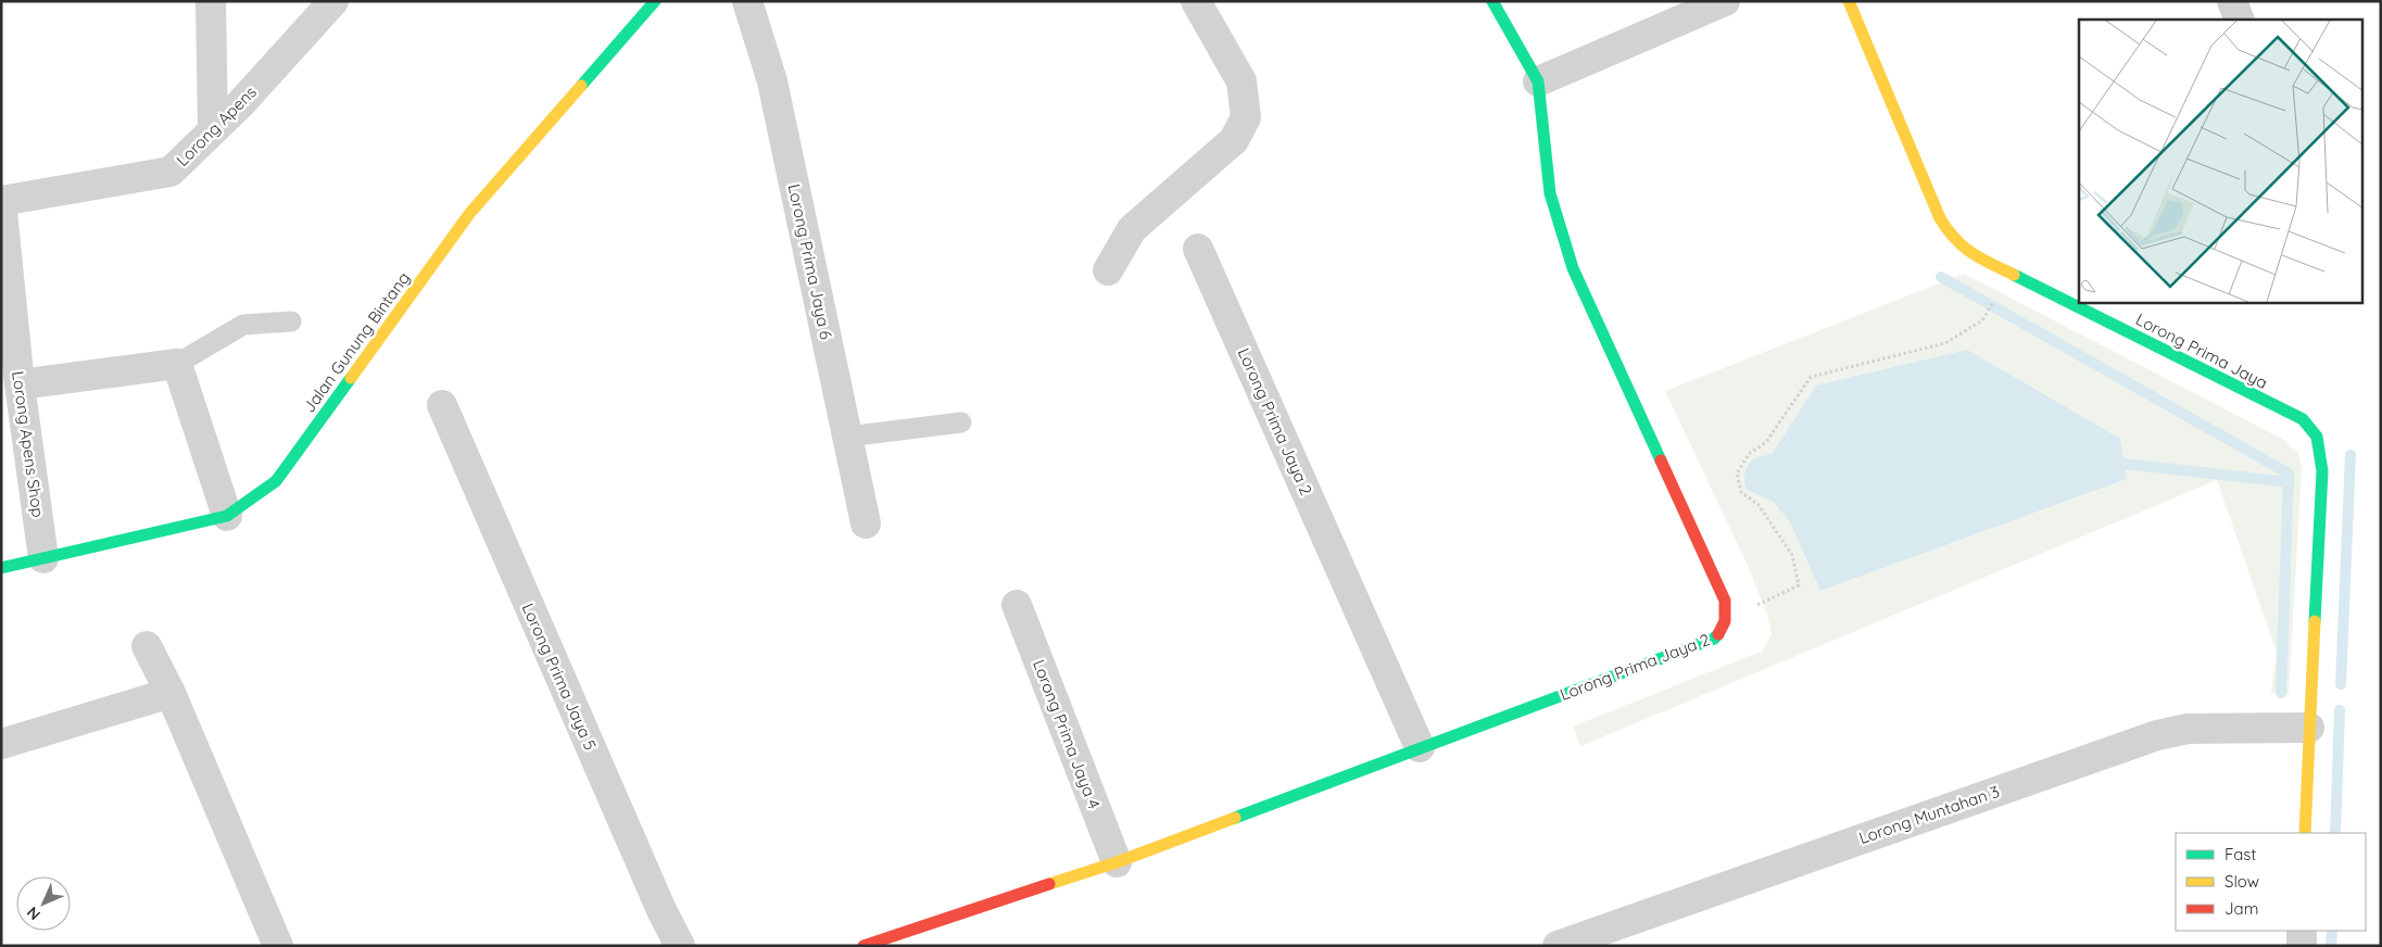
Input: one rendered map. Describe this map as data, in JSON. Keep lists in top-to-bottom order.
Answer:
{
  "streets": {
    "street": [
      "Lorong Apens",
      "Lorong Prima Jaya 6",
      "Jalan Gunung Bintang",
      "Lorong Prima Jaya",
      "Lorong Prima Jaya 2",
      "Lorong Apens Shop",
      "Lorong Prima Jaya 5",
      "Lorong Prima Jaya 4",
      "Lorong Muntahan 3"
    ]
  },
  "crossings": [
    ["Lorong Apens", "Lorong Apens Shop"],
    ["Jalan Gunung Bintang", "Lorong Apens Shop"],
    ["Lorong Prima Jaya", "Lorong Muntahan 3"]
  ],
  "legend": ["Fast", "Slow", "Jam"],
  "north": "bottom left"
}
